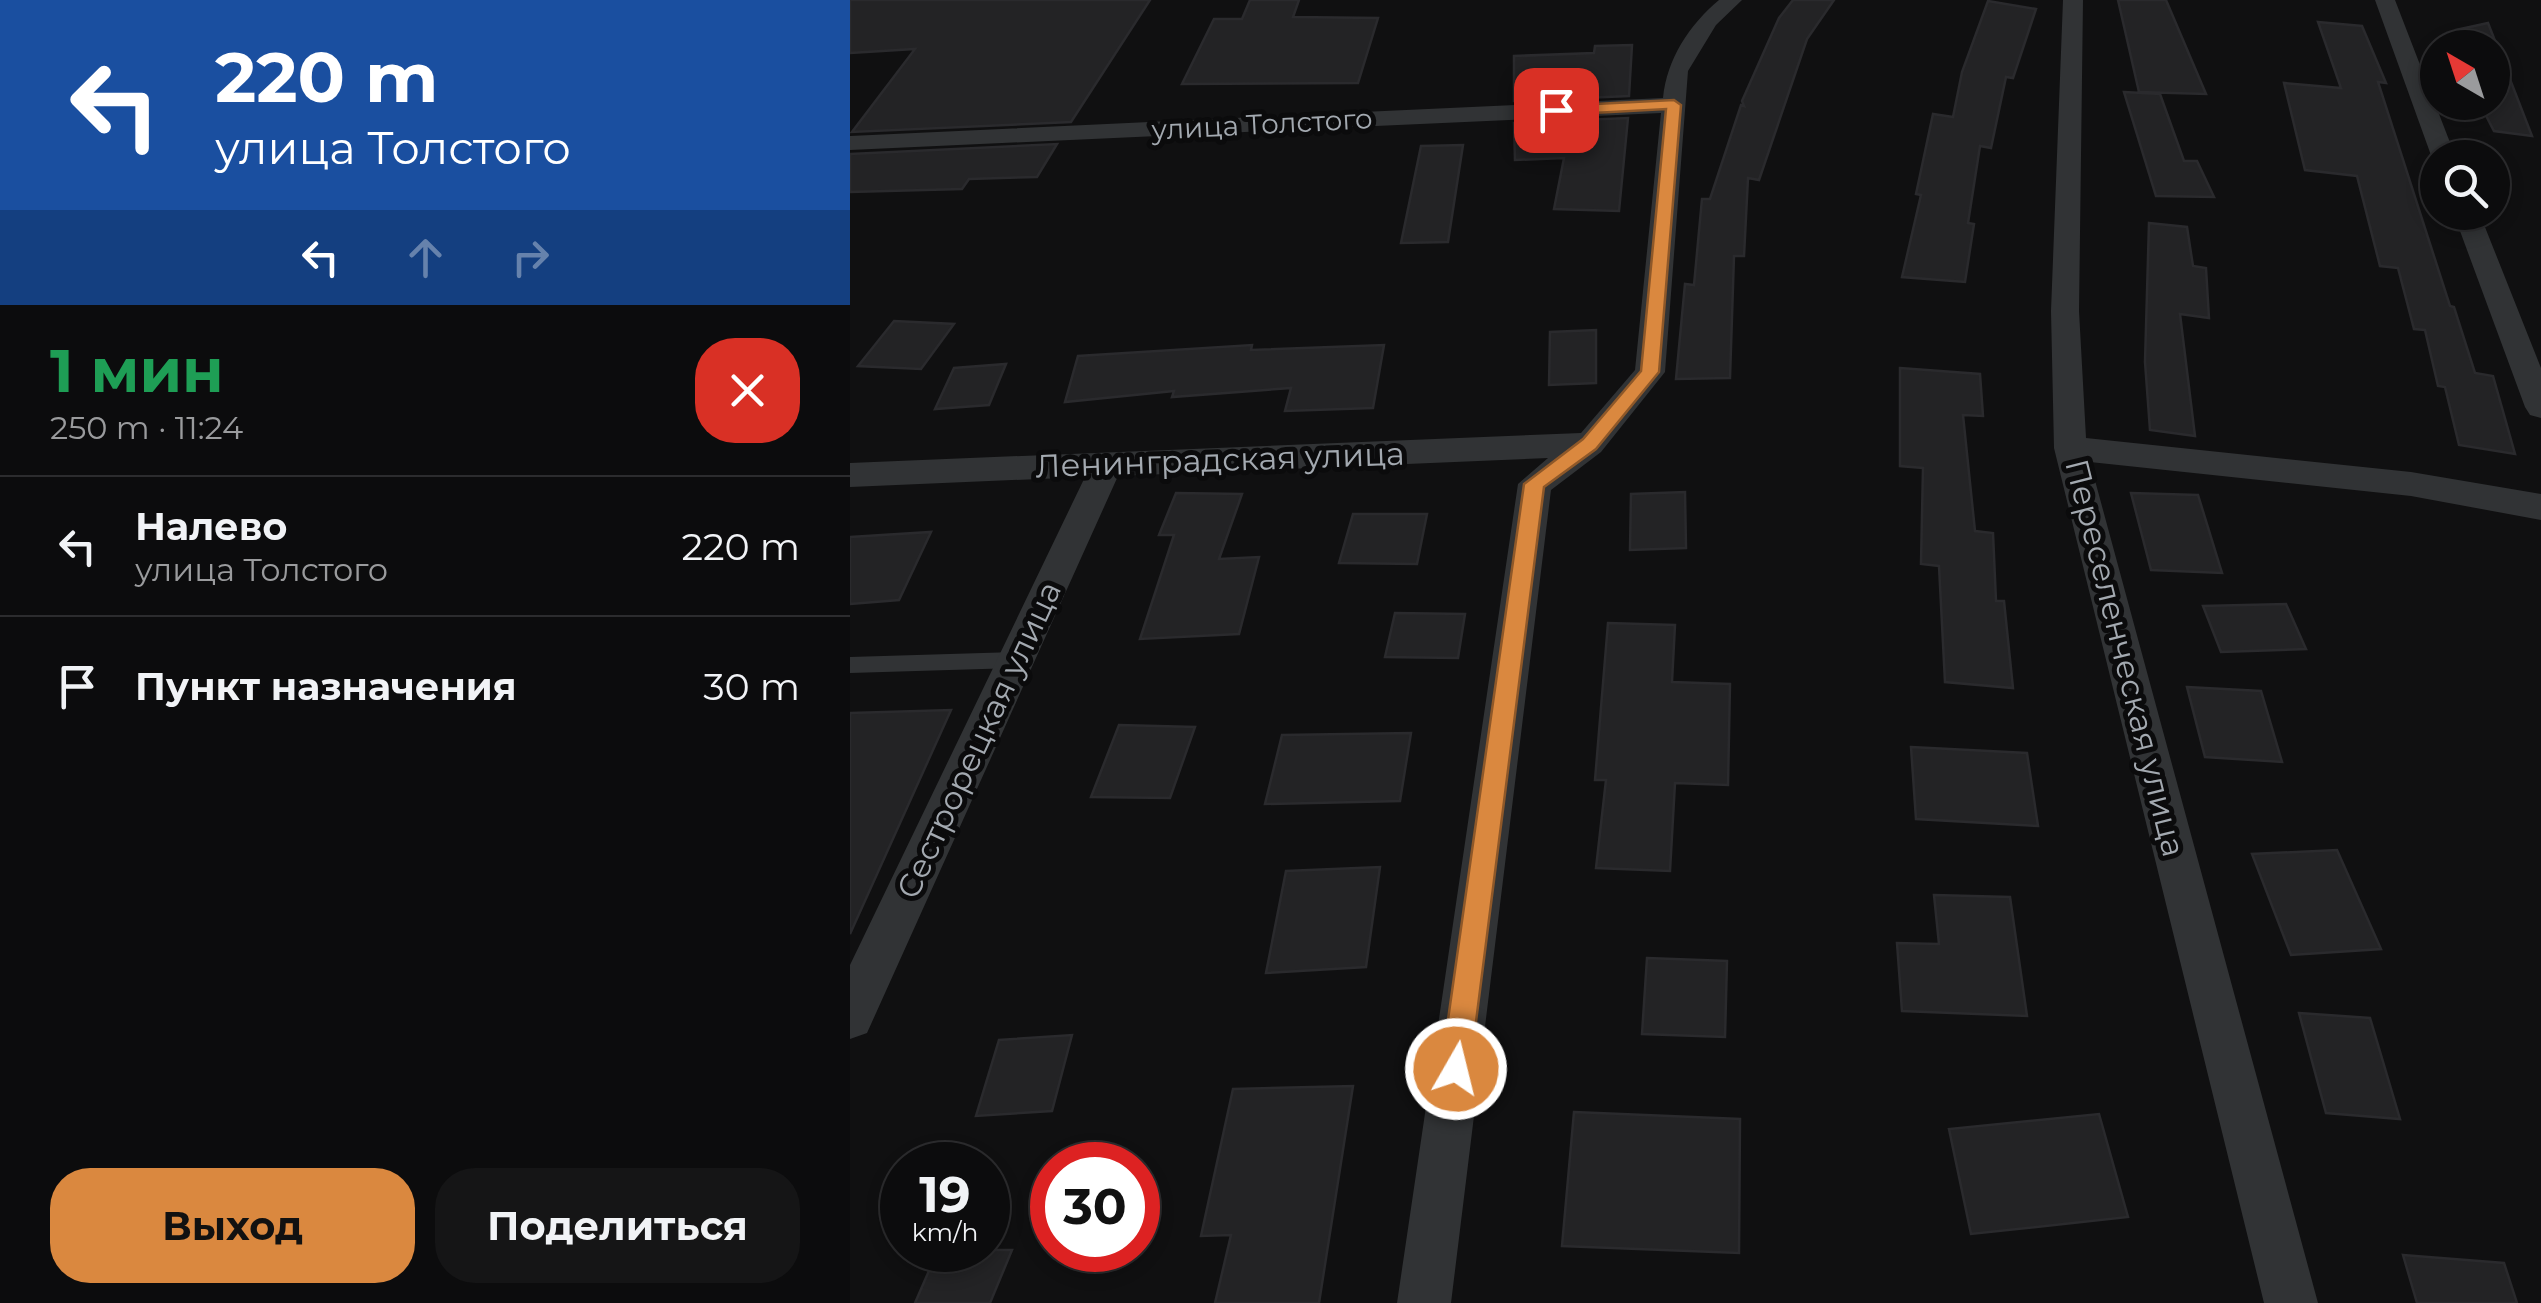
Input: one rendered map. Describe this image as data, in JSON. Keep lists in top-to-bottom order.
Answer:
{
  "streets": {
    "street": [
      "улица Толстого",
      "Ленинградская улица",
      "Переселенческая улица",
      "Сестрорецкая улица"
    ]
  },
  "crossings": [
    ["Ленинградская улица", "Сестрорецкая улица"]
  ],
  "north": "top left",
  "page": {
    "turn": ["220 m", "улица Толстого"],
    "heading": ["1 мин", "250 m · 11:24"],
    "list": [
      {
        "name": "Налево",
        "note": "улица Толстого",
        "value": "220 m"
      },
      {
        "name": "Пункт назначения",
        "value": "30 m"
      }
    ],
    "speed": "19 km/h",
    "limit": "30",
    "buttons": ["Выход", "Поделиться"]
  }
}
